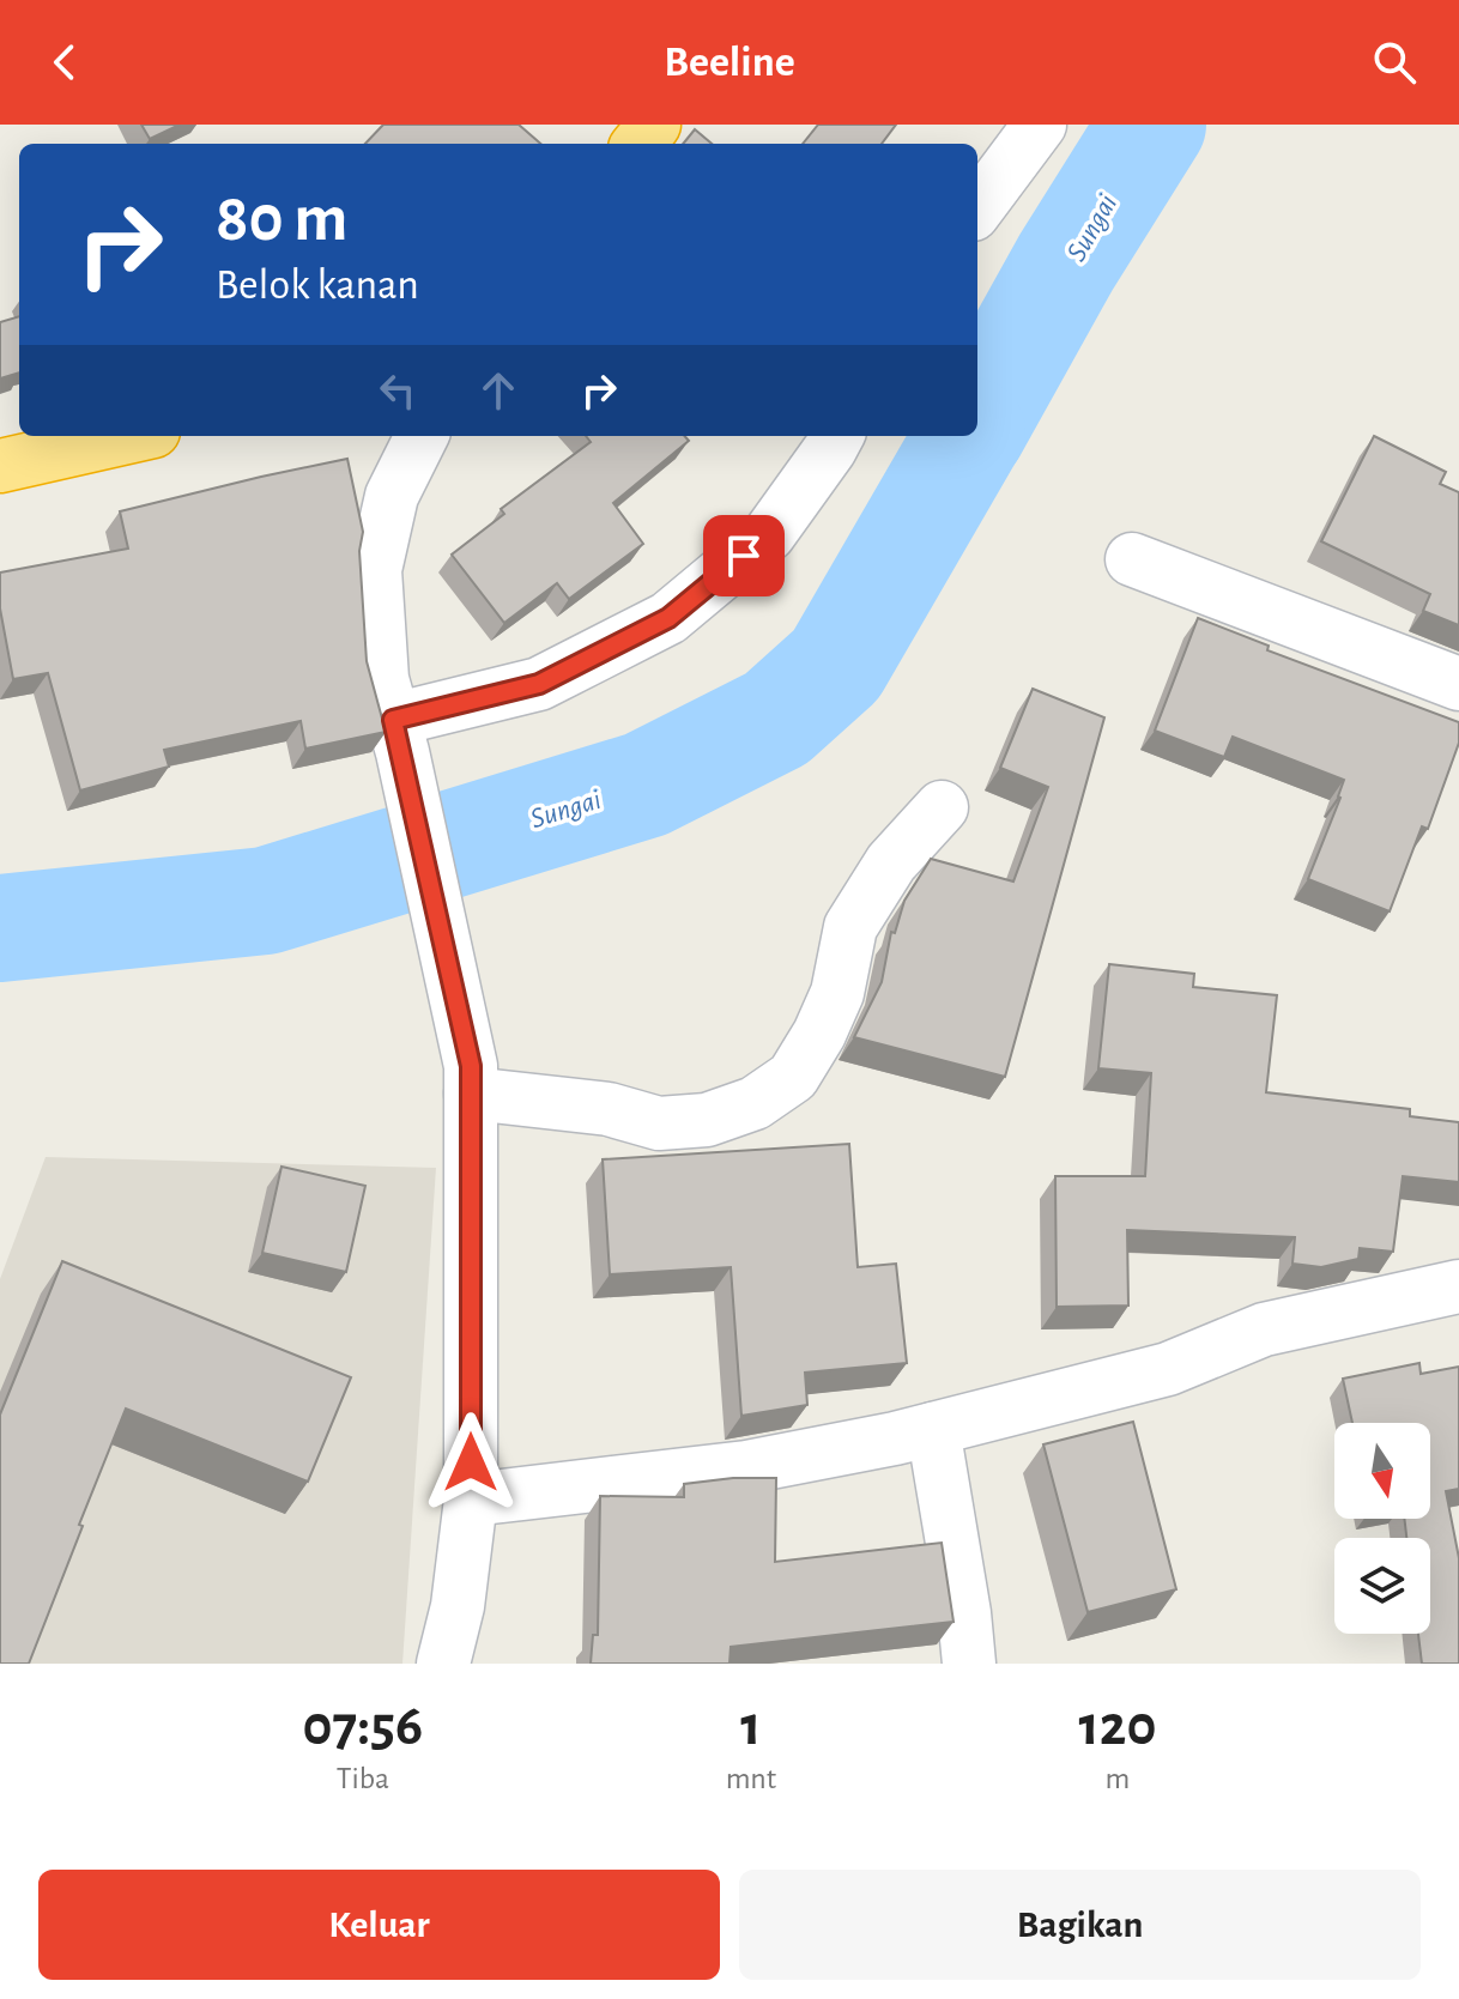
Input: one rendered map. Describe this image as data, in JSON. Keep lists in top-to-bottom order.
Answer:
{
  "water": ["Sungai"],
  "north": "bottom",
  "page": {
    "header": "Beeline",
    "turn": ["80 m", "Belok kanan"],
    "eta": [
      "07:56",
      "Tiba",
      "1",
      "mnt",
      "120",
      "m"
    ],
    "buttons": ["Keluar", "Bagikan"]
  }
}
